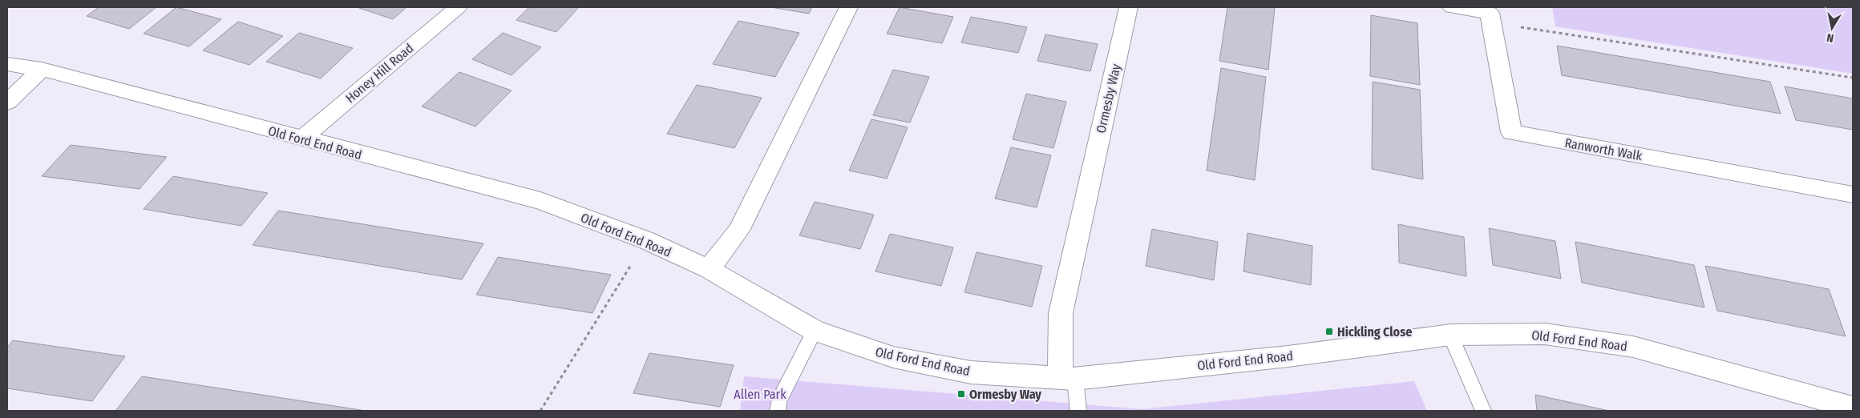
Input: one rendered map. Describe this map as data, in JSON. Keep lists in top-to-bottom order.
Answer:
{
  "streets": {
    "street": [
      "Honey Hill Road",
      "Ormesby Way",
      "Old Ford End Road",
      "Ranworth Walk"
    ]
  },
  "crossings": [
    ["Honey Hill Road", "Old Ford End Road"],
    ["Ormesby Way", "Old Ford End Road"]
  ],
  "parks": ["Allen Park"],
  "places": {
    "transit": ["Hickling Close", "Ormesby Way"]
  },
  "north": "bottom"
}
